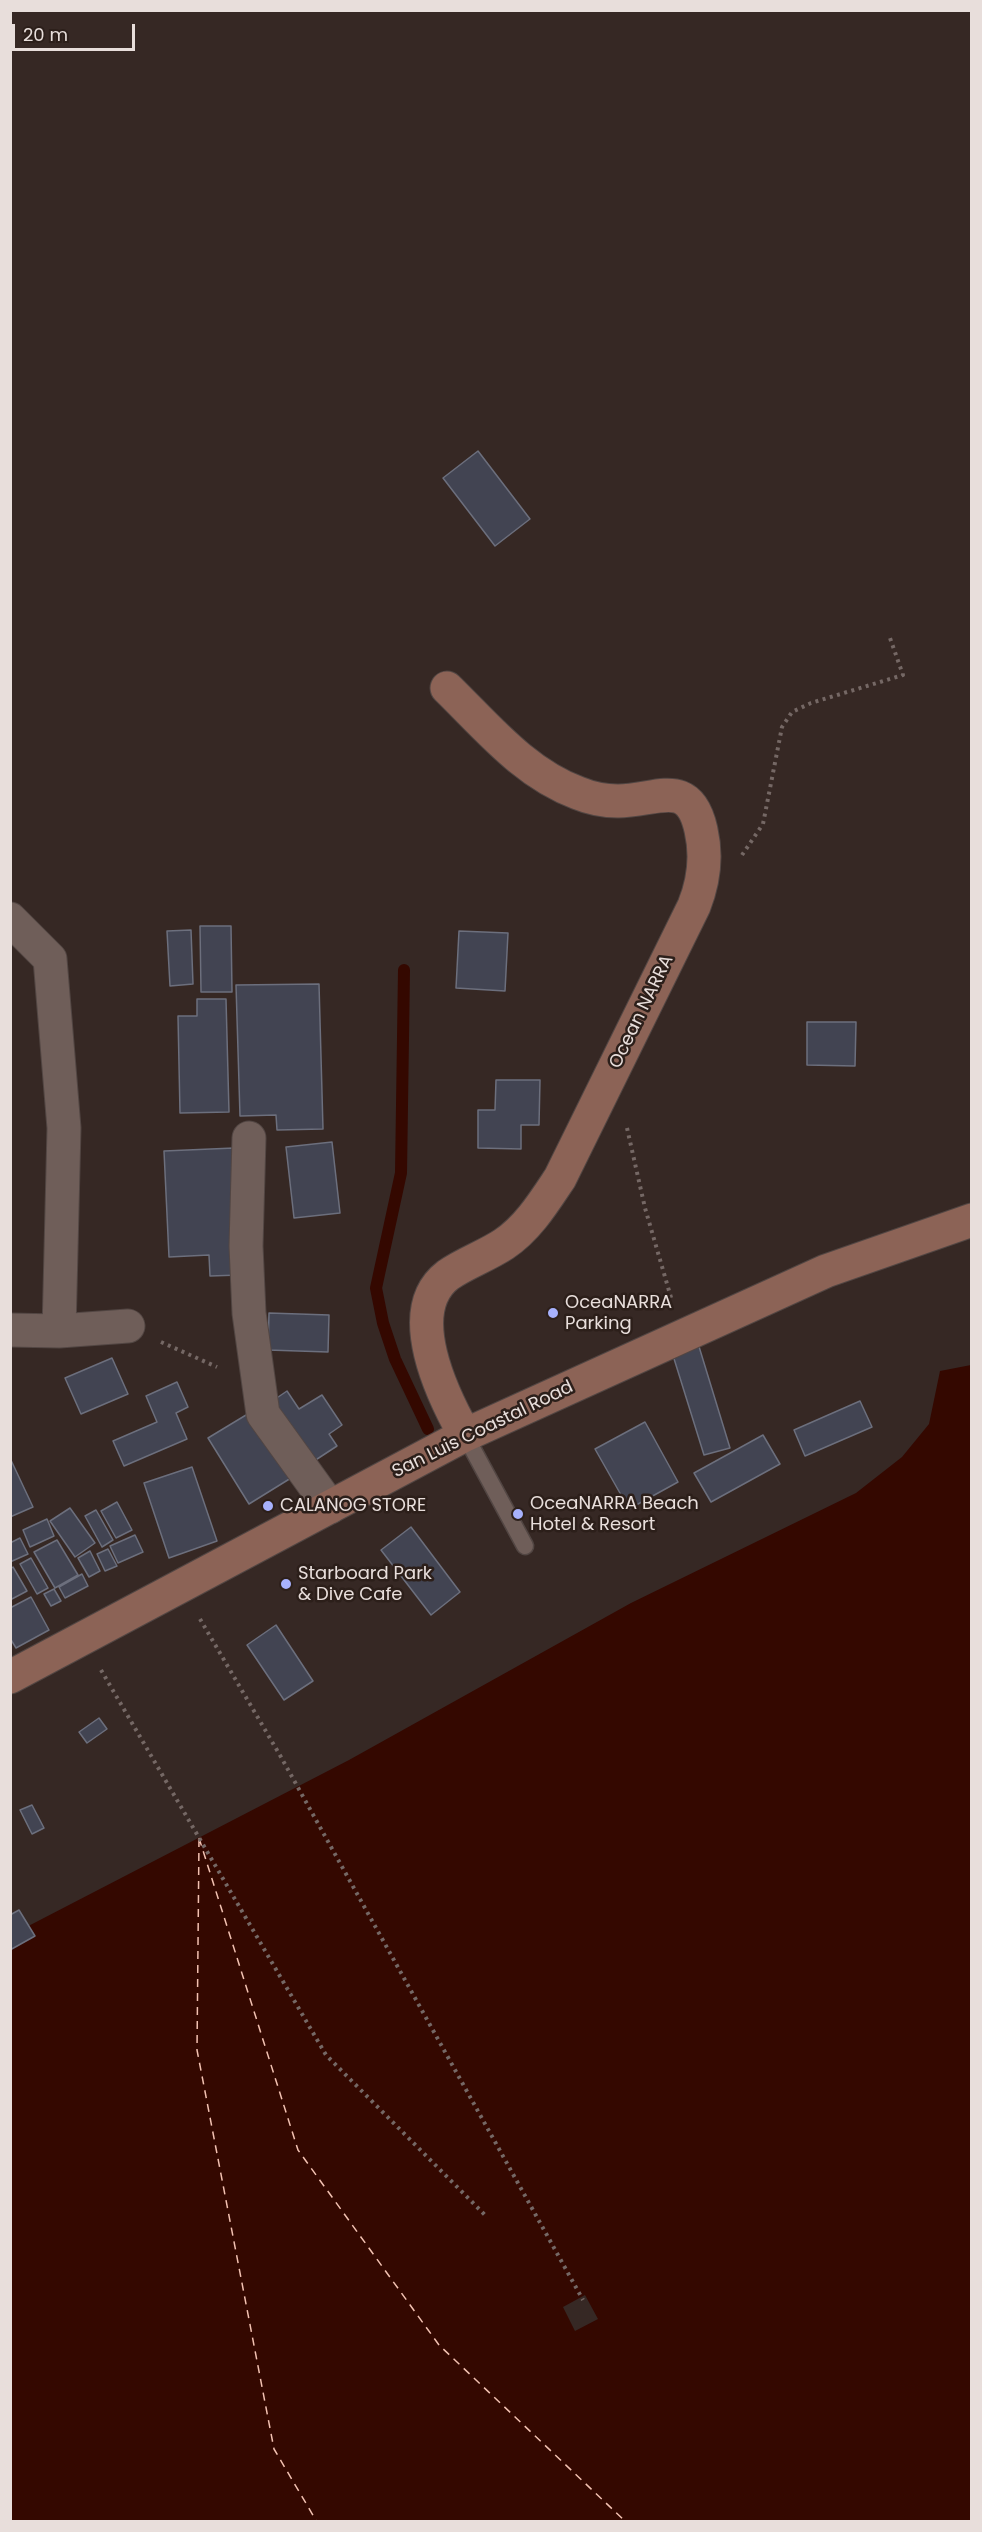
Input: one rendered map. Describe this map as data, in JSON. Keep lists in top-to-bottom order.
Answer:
{
  "streets": {
    "street": ["Ocean NARRA", "San Luis Coastal Road"]
  },
  "crossings": [
    ["Ocean NARRA", "San Luis Coastal Road"]
  ],
  "places": [
    "OceaNARRA Parking",
    "CALANOG STORE",
    "OceaNARRA Beach Hotel & Resort",
    "Starboard Park & Dive Cafe"
  ],
  "scale_bar": "20 m"
}
